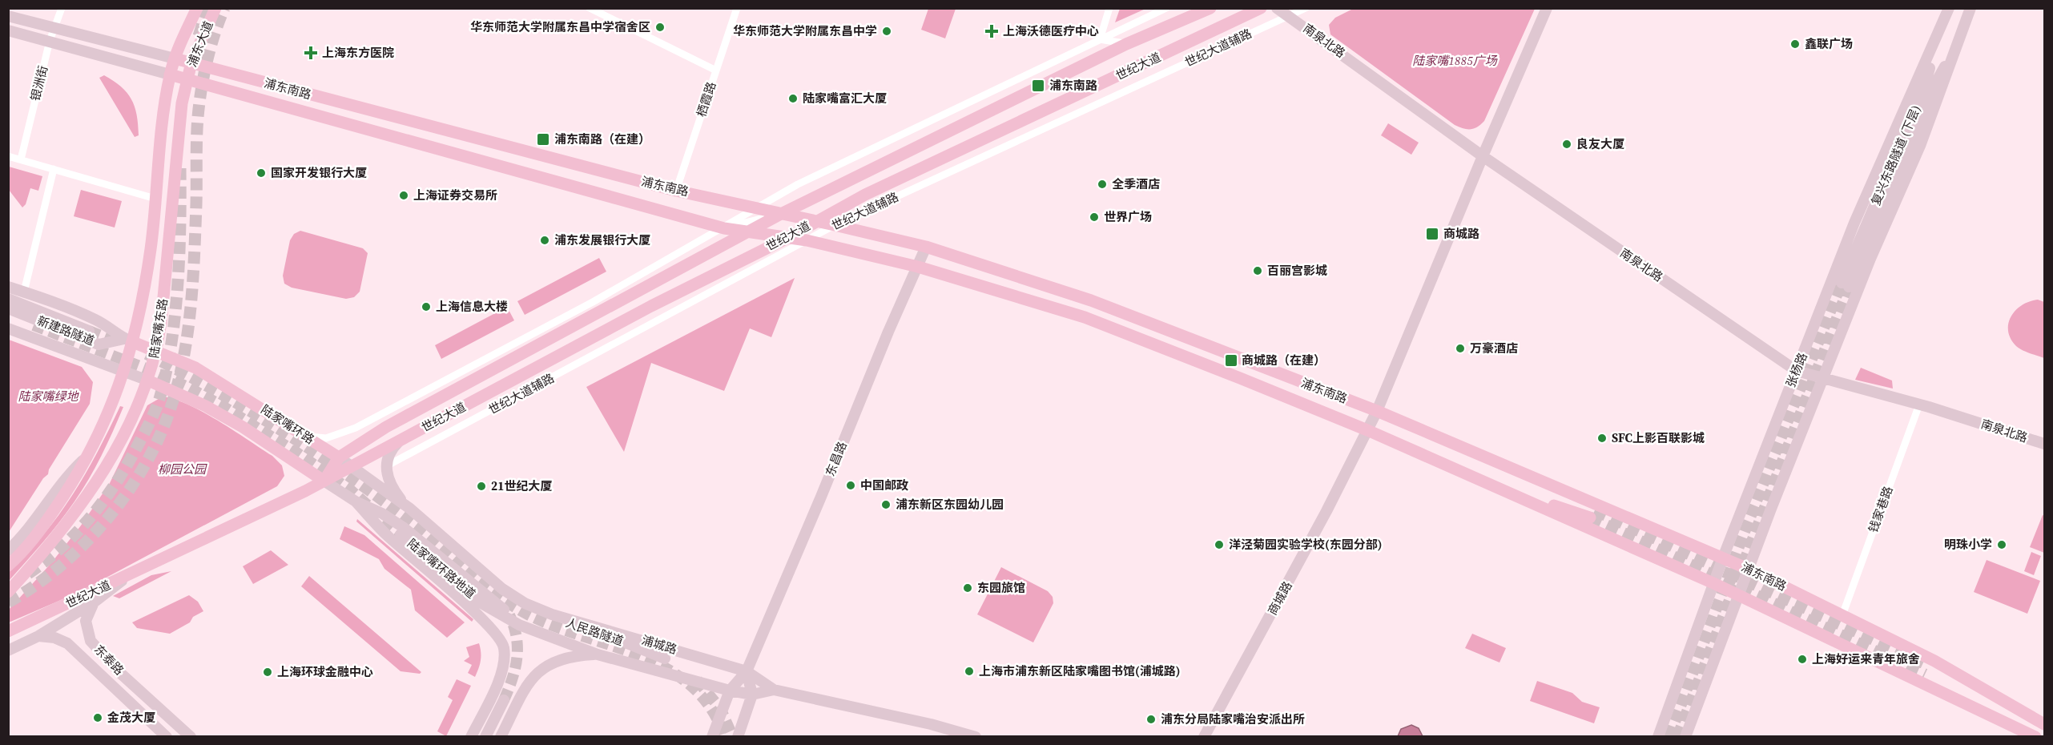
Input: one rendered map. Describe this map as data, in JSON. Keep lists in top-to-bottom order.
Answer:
{
  "streets": {
    "main road": [
      "南泉北路",
      "浦东大道",
      "世纪大道",
      "浦东南路",
      "复兴东路隧道 (下层)",
      "陆家嘴东路",
      "新建路隧道",
      "张杨路",
      "陆家嘴环路",
      "东昌路",
      "陆家嘴环路地道",
      "商城路",
      "人民路隧道",
      "浦城路",
      "东泰路"
    ],
    "street": [
      "世纪大道辅路",
      "银洲街",
      "栖霞路",
      "钱家巷路"
    ]
  },
  "crossings": [
    ["南泉北路", "世纪大道辅路"],
    ["南泉北路", "张杨路"],
    ["南泉北路", "钱家巷路"],
    ["南泉北路", "商城路"],
    ["浦东大道", "浦东南路"],
    ["浦东大道", "陆家嘴东路"],
    ["世纪大道辅路", "浦东南路"],
    ["世纪大道", "浦东南路"],
    ["世纪大道", "陆家嘴环路"],
    ["银洲街", "浦东南路"],
    ["浦东南路", "栖霞路"],
    ["浦东南路", "陆家嘴东路"],
    ["浦东南路", "张杨路"],
    ["浦东南路", "东昌路"],
    ["浦东南路", "钱家巷路"],
    ["浦东南路", "商城路"],
    ["复兴东路隧道 (下层)", "张杨路"],
    ["陆家嘴东路", "新建路隧道"],
    ["陆家嘴东路", "陆家嘴环路"],
    ["新建路隧道", "陆家嘴环路"],
    ["陆家嘴环路", "浦城路"],
    ["东昌路", "浦城路"],
    ["陆家嘴环路地道", "浦城路"],
    ["人民路隧道", "浦城路"]
  ],
  "parks": ["陆家嘴1885广场", "陆家嘴绿地", "柳园公园"],
  "places": {
    "other": [
      "华东师范大学附属东昌中学宿舍区",
      "华东师范大学附属东昌中学",
      "鑫联广场",
      "陆家嘴富汇大厦",
      "良友大厦",
      "国家开发银行大厦",
      "全季酒店",
      "上海证券交易所",
      "世界广场",
      "浦东发展银行大厦",
      "百丽宫影城",
      "上海信息大楼",
      "万豪酒店",
      "SFC上影百联影城",
      "中国邮政",
      "21世纪大厦",
      "浦东新区东园幼儿园",
      "洋泾菊园实验学校(东园分部)",
      "明珠小学",
      "东园旅馆",
      "上海好运来青年旅舍",
      "上海市浦东新区陆家嘴图书馆(浦城路)",
      "上海环球金融中心",
      "金茂大厦",
      "浦东分局陆家嘴治安派出所"
    ],
    "health": ["上海沃德医疗中心", "上海东方医院"],
    "transit": [
      "浦东南路",
      "浦东南路（在建）",
      "商城路",
      "商城路（在建）"
    ]
  }
}
